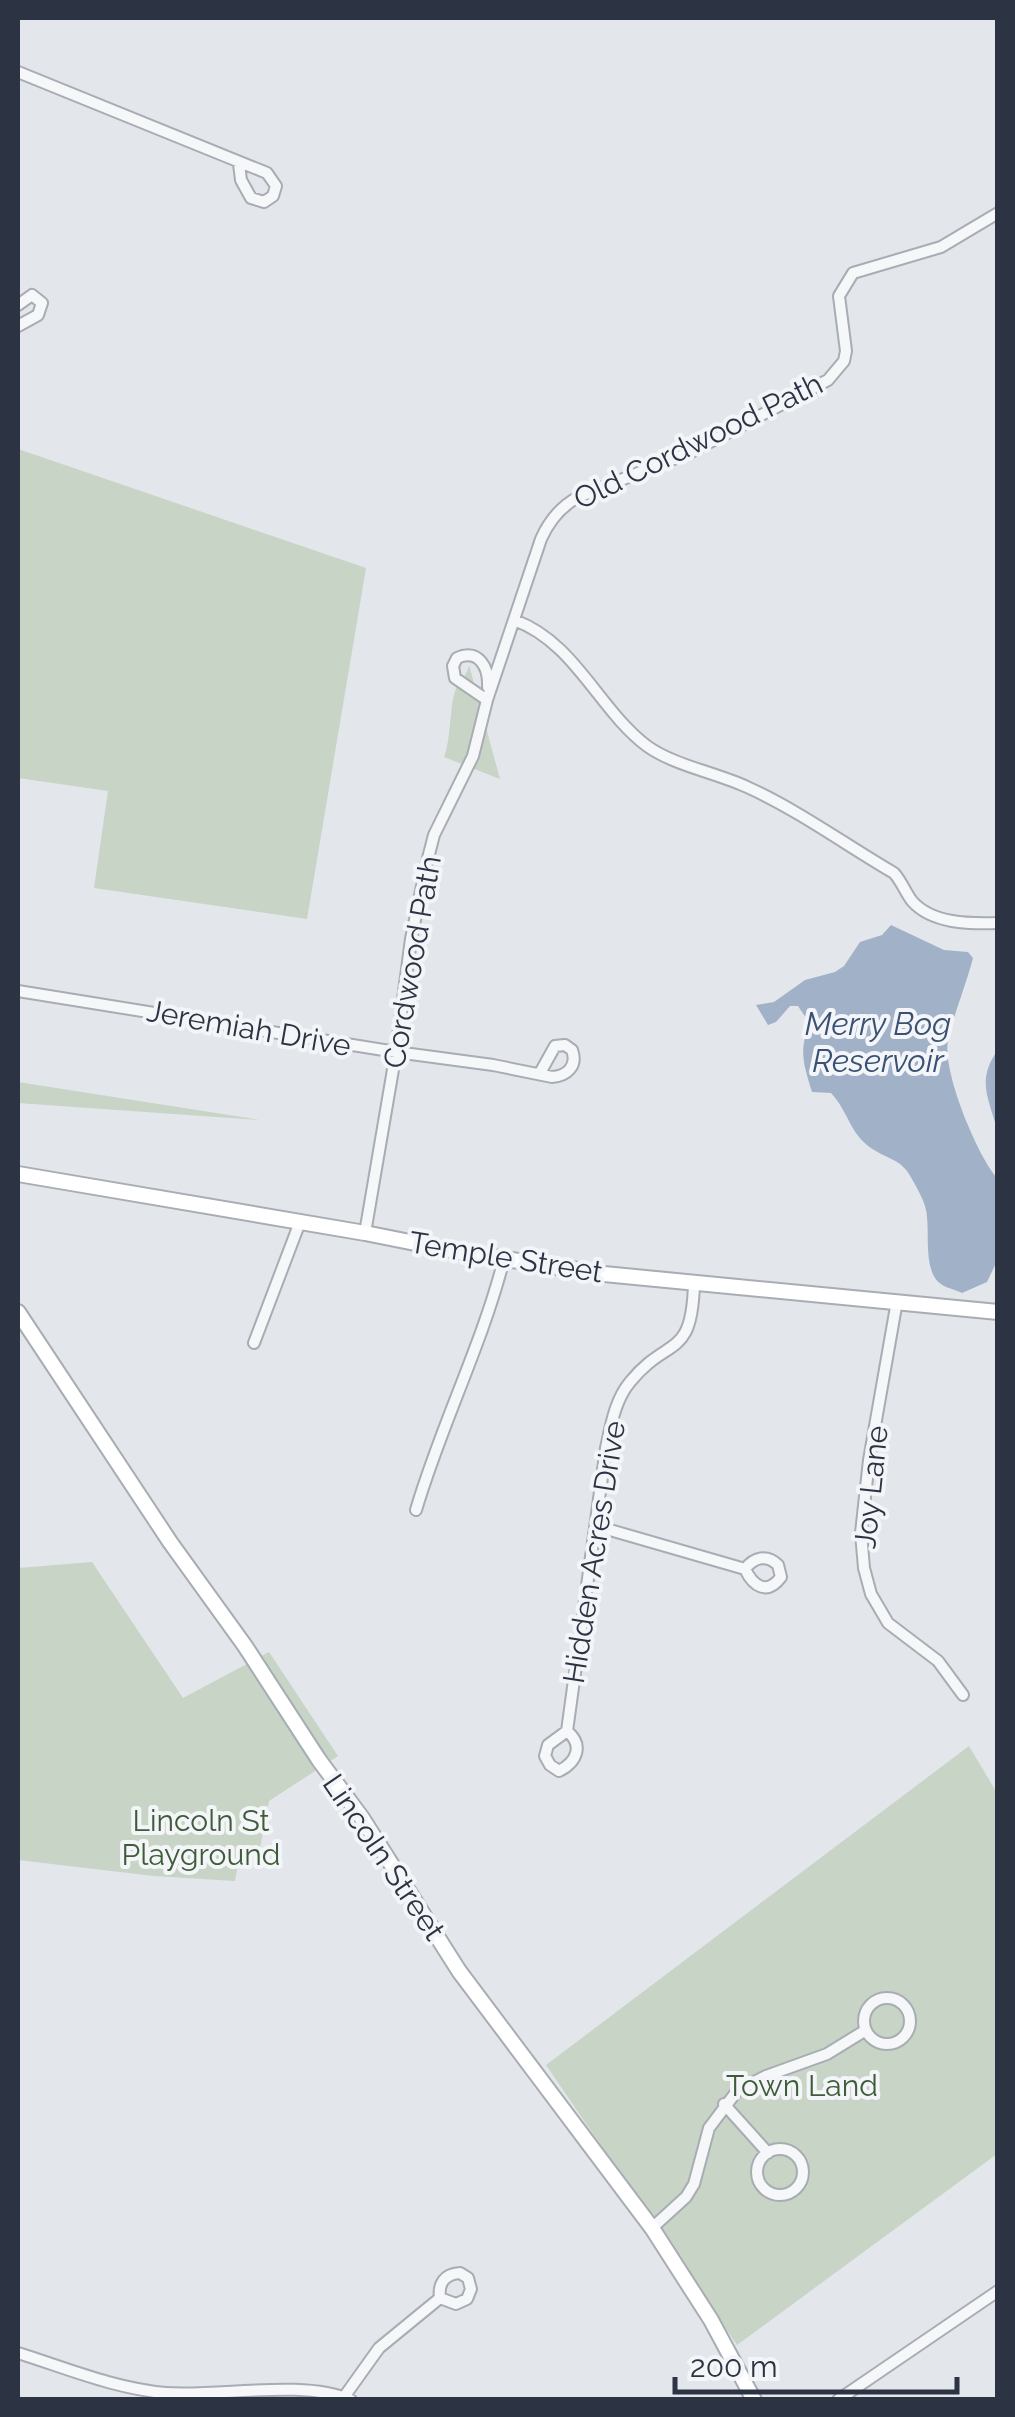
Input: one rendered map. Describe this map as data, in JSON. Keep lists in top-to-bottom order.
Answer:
{
  "streets": {
    "main road": ["Temple Street", "Lincoln Street"],
    "street": [
      "Old Cordwood Path",
      "Cordwood Path",
      "Jeremiah Drive",
      "Joy Lane",
      "Hidden Acres Drive"
    ]
  },
  "crossings": [
    ["Old Cordwood Path", "Cordwood Path"],
    ["Cordwood Path", "Jeremiah Drive"],
    ["Cordwood Path", "Temple Street"],
    ["Temple Street", "Joy Lane"],
    ["Temple Street", "Hidden Acres Drive"]
  ],
  "water": ["Merry Bog Reservoir"],
  "parks": ["Lincoln St Playground", "Town Land"],
  "scale_bar": "200 m"
}
